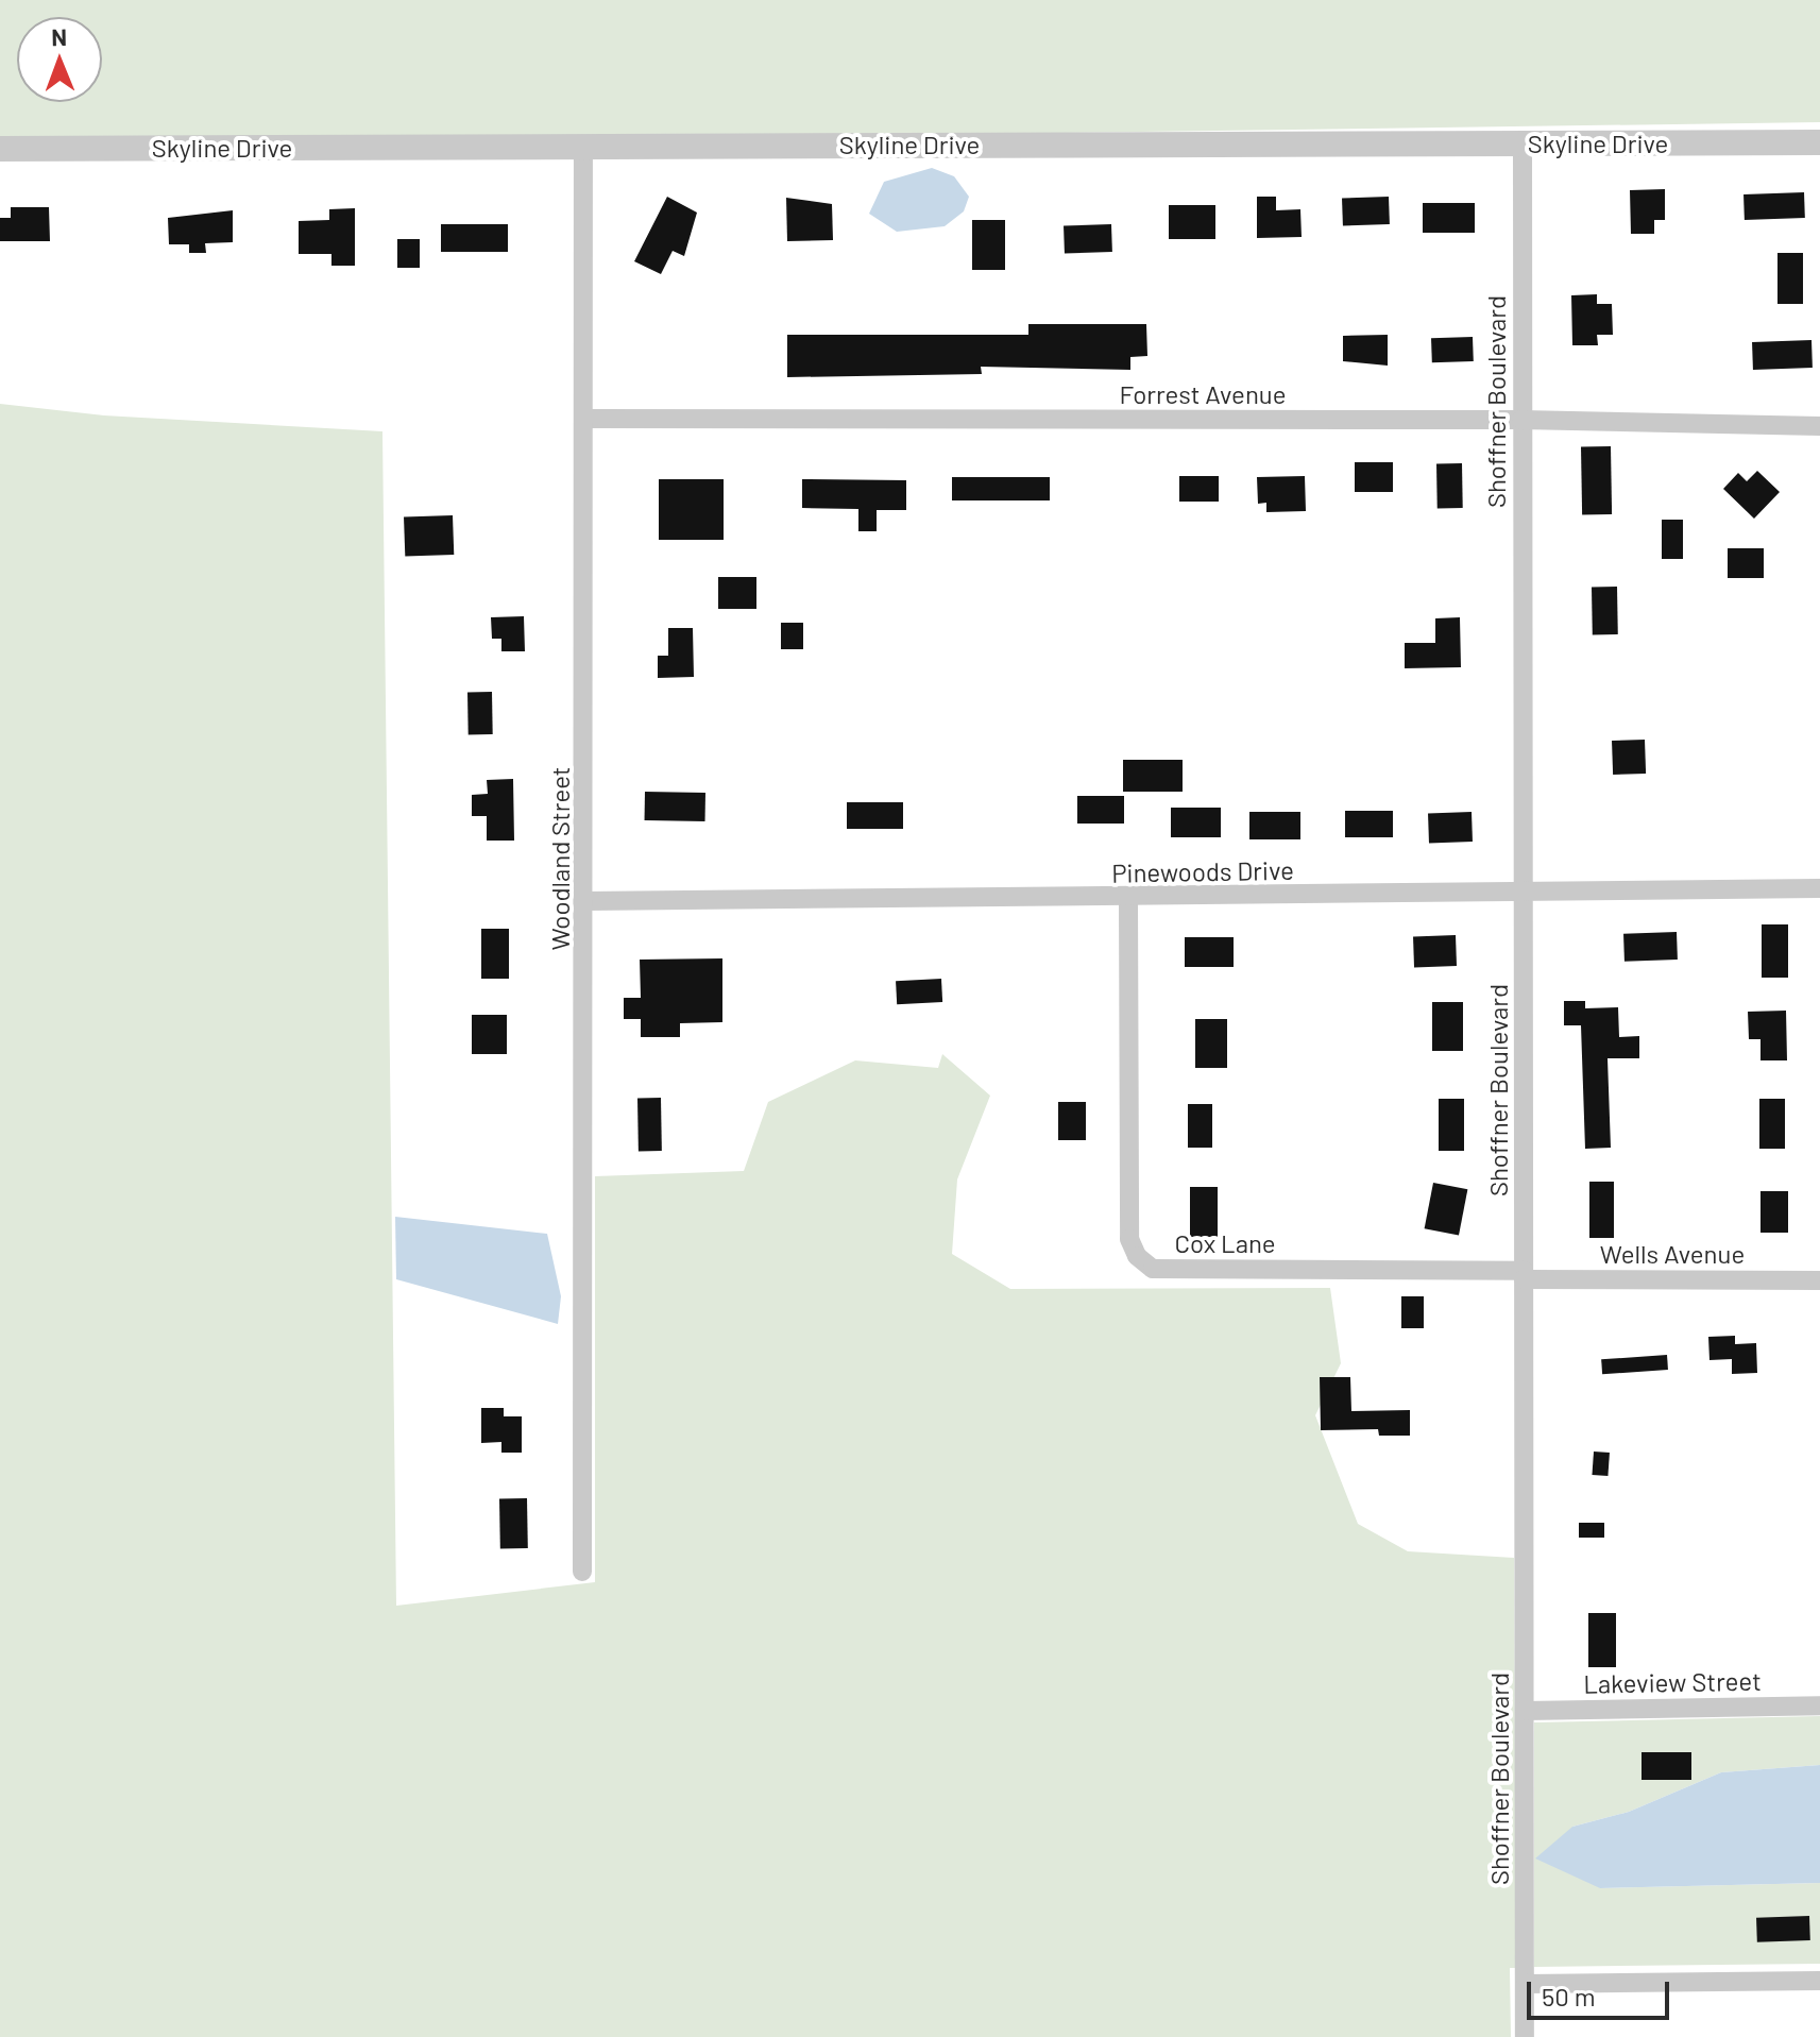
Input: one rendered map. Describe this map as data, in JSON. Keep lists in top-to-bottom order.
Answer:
{
  "streets": {
    "street": [
      "Skyline Drive",
      "Forrest Avenue",
      "Shoffner Boulevard",
      "Woodland Street",
      "Pinewoods Drive",
      "Cox Lane",
      "Wells Avenue",
      "Lakeview Street"
    ]
  },
  "crossings": [
    ["Skyline Drive", "Shoffner Boulevard"],
    ["Skyline Drive", "Woodland Street"],
    ["Forrest Avenue", "Shoffner Boulevard"],
    ["Forrest Avenue", "Woodland Street"],
    ["Shoffner Boulevard", "Pinewoods Drive"],
    ["Shoffner Boulevard", "Cox Lane"],
    ["Shoffner Boulevard", "Wells Avenue"],
    ["Shoffner Boulevard", "Lakeview Street"],
    ["Woodland Street", "Pinewoods Drive"],
    ["Pinewoods Drive", "Cox Lane"],
    ["Cox Lane", "Wells Avenue"]
  ],
  "scale_bar": "50 m",
  "north": "top"
}
